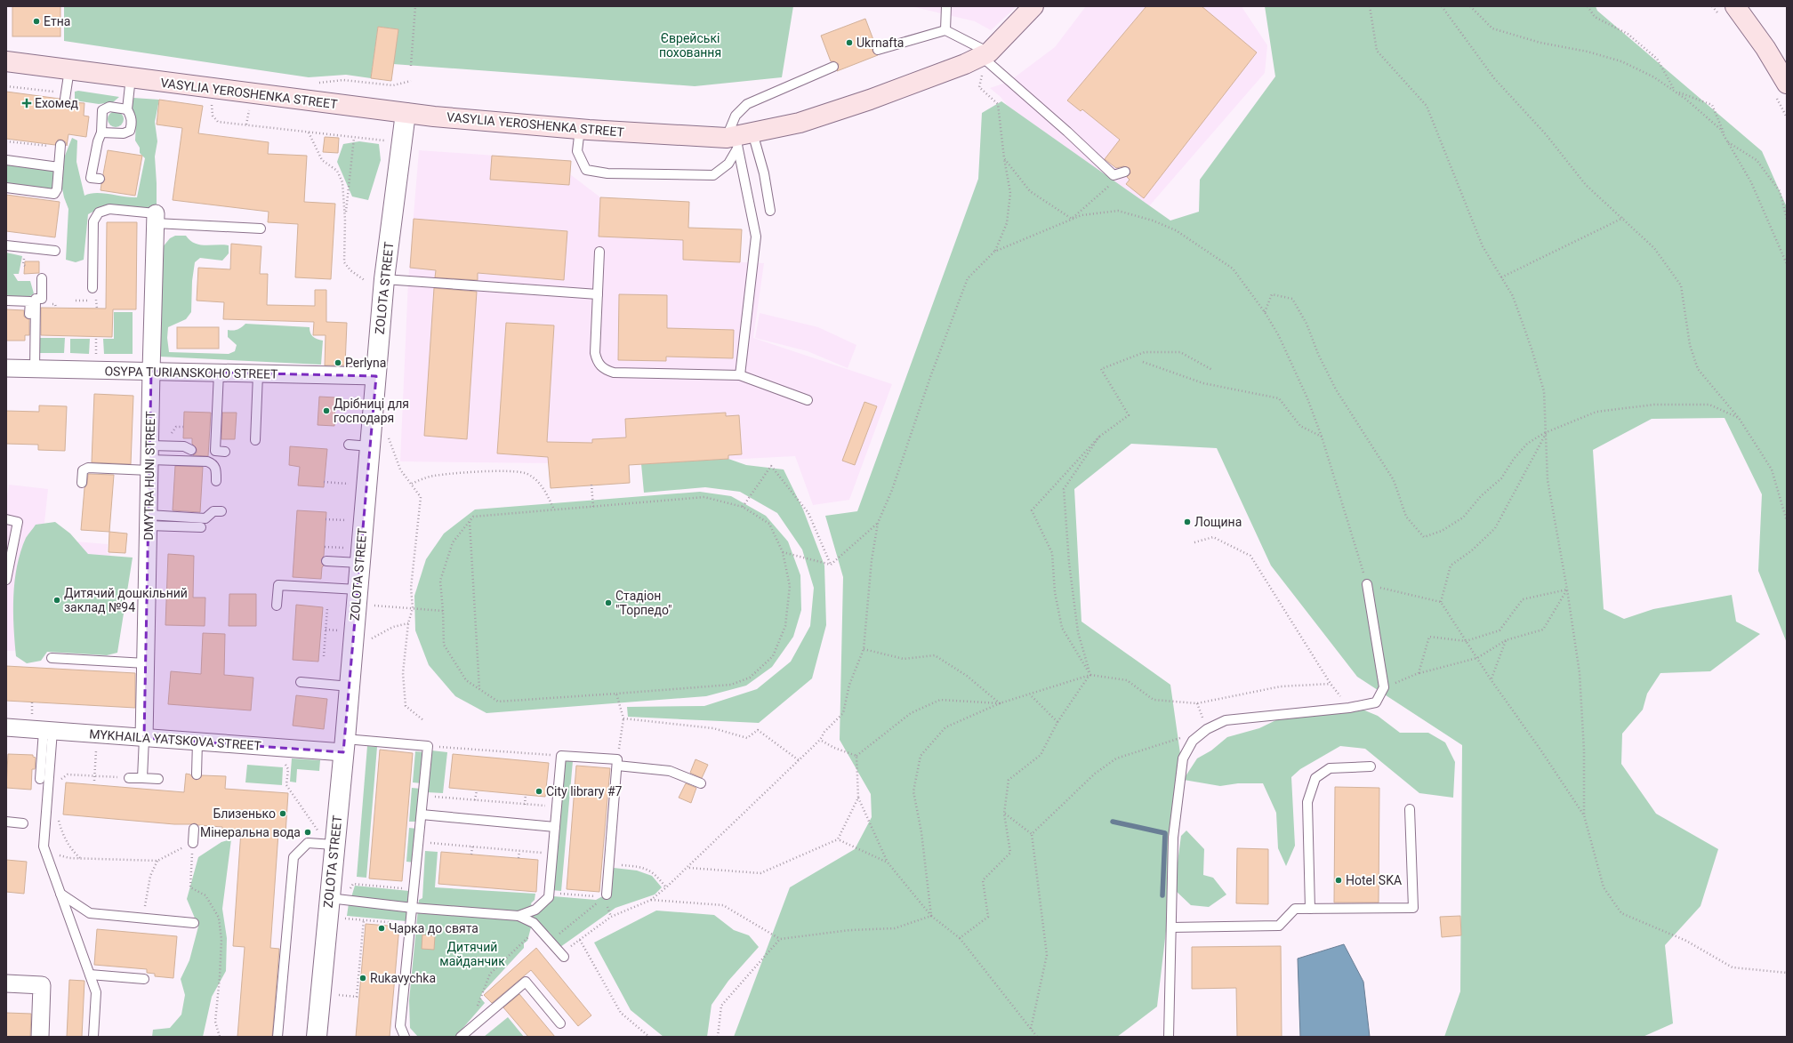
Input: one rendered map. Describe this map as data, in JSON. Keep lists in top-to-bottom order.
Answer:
{
  "streets": {
    "main road": ["VASYLIA YEROSHENKA STREET"],
    "street": [
      "ZOLOTA STREET",
      "OSYPA TURIANSKOHO STREET",
      "DMYTRA HUNI STREET",
      "MYKHAILA YATSKOVA STREET"
    ]
  },
  "crossings": [
    ["VASYLIA YEROSHENKA STREET", "ZOLOTA STREET"],
    ["ZOLOTA STREET", "OSYPA TURIANSKOHO STREET"],
    ["ZOLOTA STREET", "MYKHAILA YATSKOVA STREET"],
    ["OSYPA TURIANSKOHO STREET", "DMYTRA HUNI STREET"],
    ["DMYTRA HUNI STREET", "MYKHAILA YATSKOVA STREET"]
  ],
  "parks": ["Єврейські поховання", "Дитячий майданчик"],
  "places": {
    "other": [
      "Етна",
      "Ukrnafta",
      "Perlyna",
      "Дрібниці для господаря",
      "Лощина",
      "Дитячий дошкільний заклад №94",
      "Стадіон \"Торпедо\"",
      "City library #7",
      "Близенько",
      "Мінеральна вода",
      "Hotel SKA",
      "Чарка до свята",
      "Rukavychka"
    ],
    "health": ["Ехомед"]
  }
}
